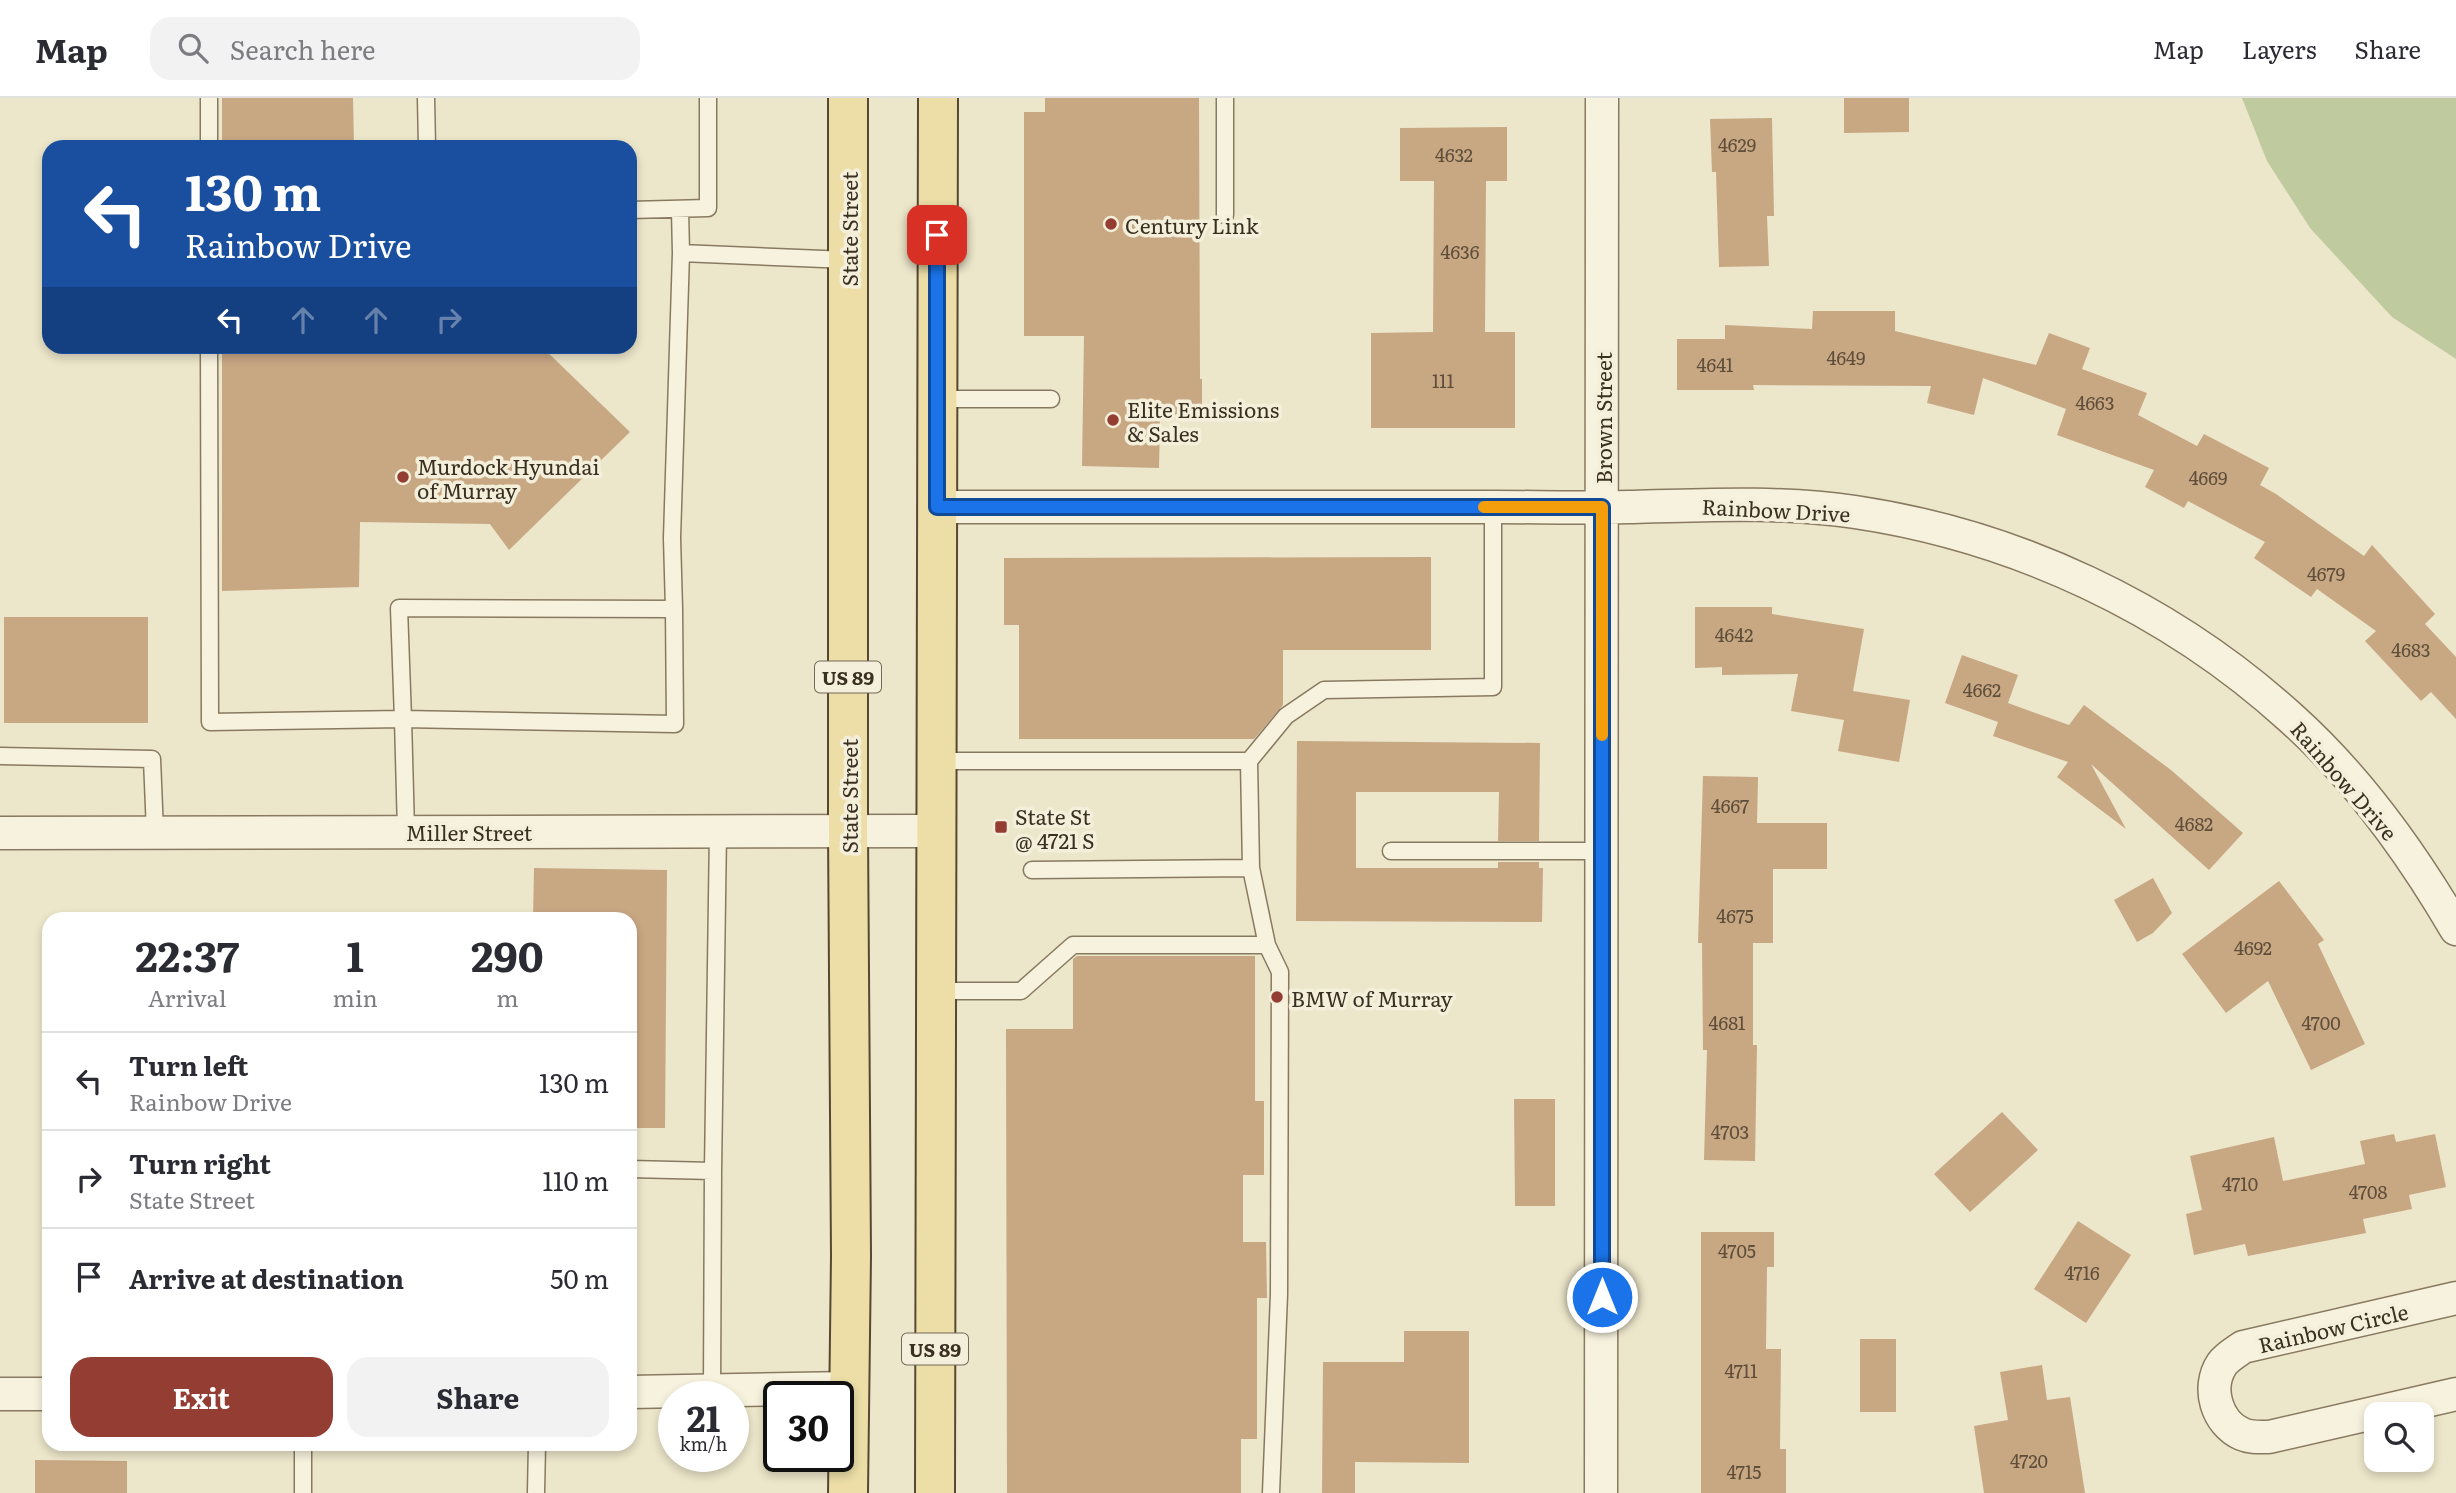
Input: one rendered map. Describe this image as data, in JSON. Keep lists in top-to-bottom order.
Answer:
{
  "streets": {
    "main road": ["State Street", "US 89"],
    "street": [
      "Brown Street",
      "Rainbow Drive",
      "Miller Street",
      "Rainbow Circle"
    ]
  },
  "crossings": [
    ["State Street", "Miller Street"],
    ["Brown Street", "Rainbow Drive"],
    ["Rainbow Drive", "US 89"],
    ["US 89", "Miller Street"]
  ],
  "places": {
    "other": [
      "Century Link",
      "Elite Emissions & Sales",
      "Murdock Hyundai of Murray",
      "BMW of Murray"
    ],
    "transit": ["State St @ 4721 S"]
  },
  "house_numbers": [
    "4629",
    "4632",
    "4636",
    "4649",
    "4641",
    "111",
    "4663",
    "4669",
    "4679",
    "4642",
    "4683",
    "4662",
    "4667",
    "4682",
    "4675",
    "4692",
    "4681",
    "4700",
    "4703",
    "4710",
    "4708",
    "4705",
    "4716",
    "4711",
    "4720",
    "4715"
  ],
  "page": {
    "header": "Map",
    "search": "Search here",
    "nav": ["Map", "Layers", "Share"],
    "turn": ["130 m", "Rainbow Drive"],
    "eta": [
      "22:37",
      "Arrival",
      "1",
      "min",
      "290",
      "m"
    ],
    "list": [
      {
        "name": "Turn left",
        "note": "Rainbow Drive",
        "value": "130 m"
      },
      {
        "name": "Turn right",
        "note": "State Street",
        "value": "110 m"
      },
      {
        "name": "Arrive at destination",
        "value": "50 m"
      }
    ],
    "buttons": ["Exit", "Share"],
    "speed": "21 km/h",
    "limit": "30"
  }
}
